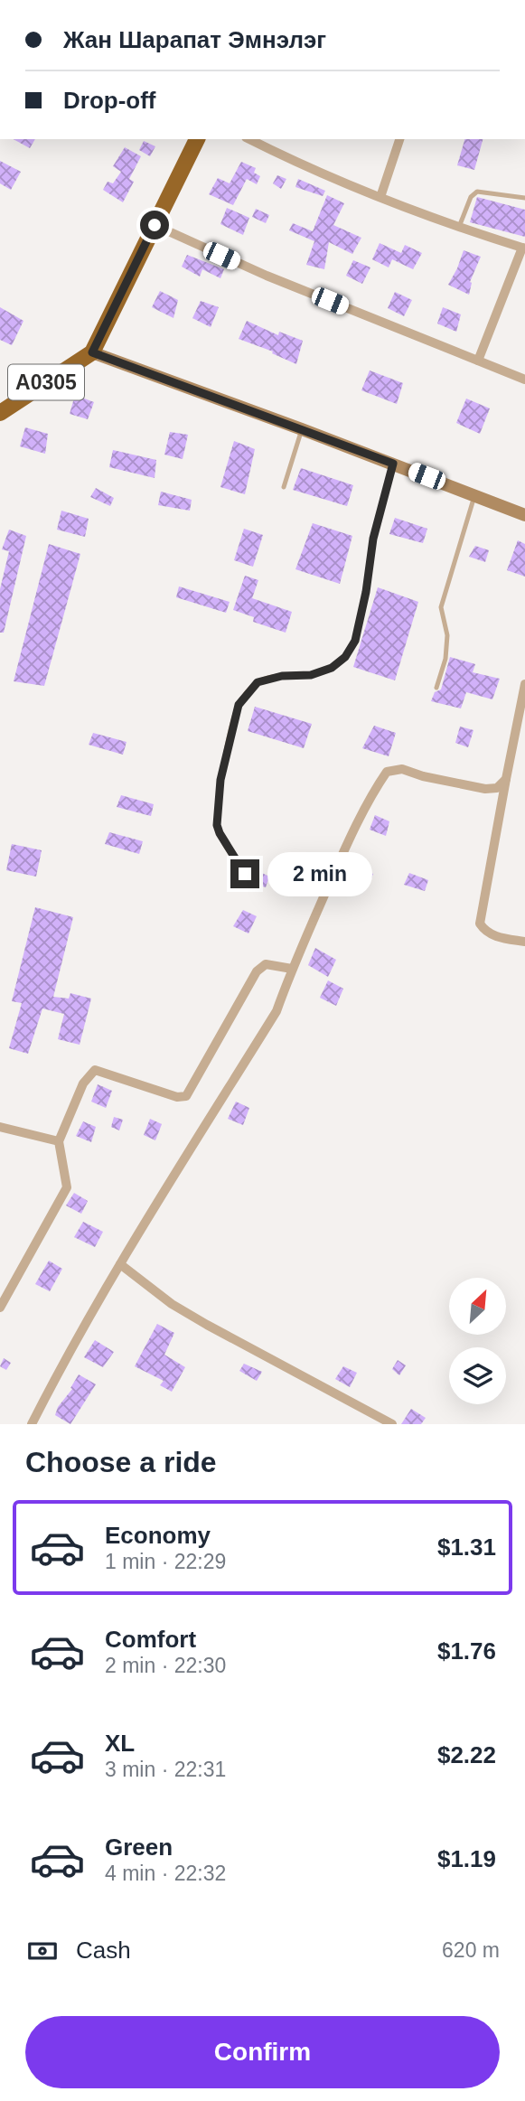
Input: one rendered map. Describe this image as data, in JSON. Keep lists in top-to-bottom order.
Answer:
{
  "streets": {
    "highway": ["A0305"]
  },
  "north": "top right",
  "page": {
    "banner": ["Жан Шарапат Эмнэлэг", "Drop-off"],
    "bubble": "2 min",
    "heading": "Choose a ride",
    "list": [
      {
        "name": "Economy",
        "note": "1 min · 22:29",
        "value": "$1.31"
      },
      {
        "name": "Comfort",
        "note": "2 min · 22:30",
        "value": "$1.76"
      },
      {
        "name": "XL",
        "note": "3 min · 22:31",
        "value": "$2.22"
      },
      {
        "name": "Green",
        "note": "4 min · 22:32",
        "value": "$1.19"
      }
    ],
    "pay": ["Cash", "620 m"],
    "buttons": "Confirm"
  }
}
